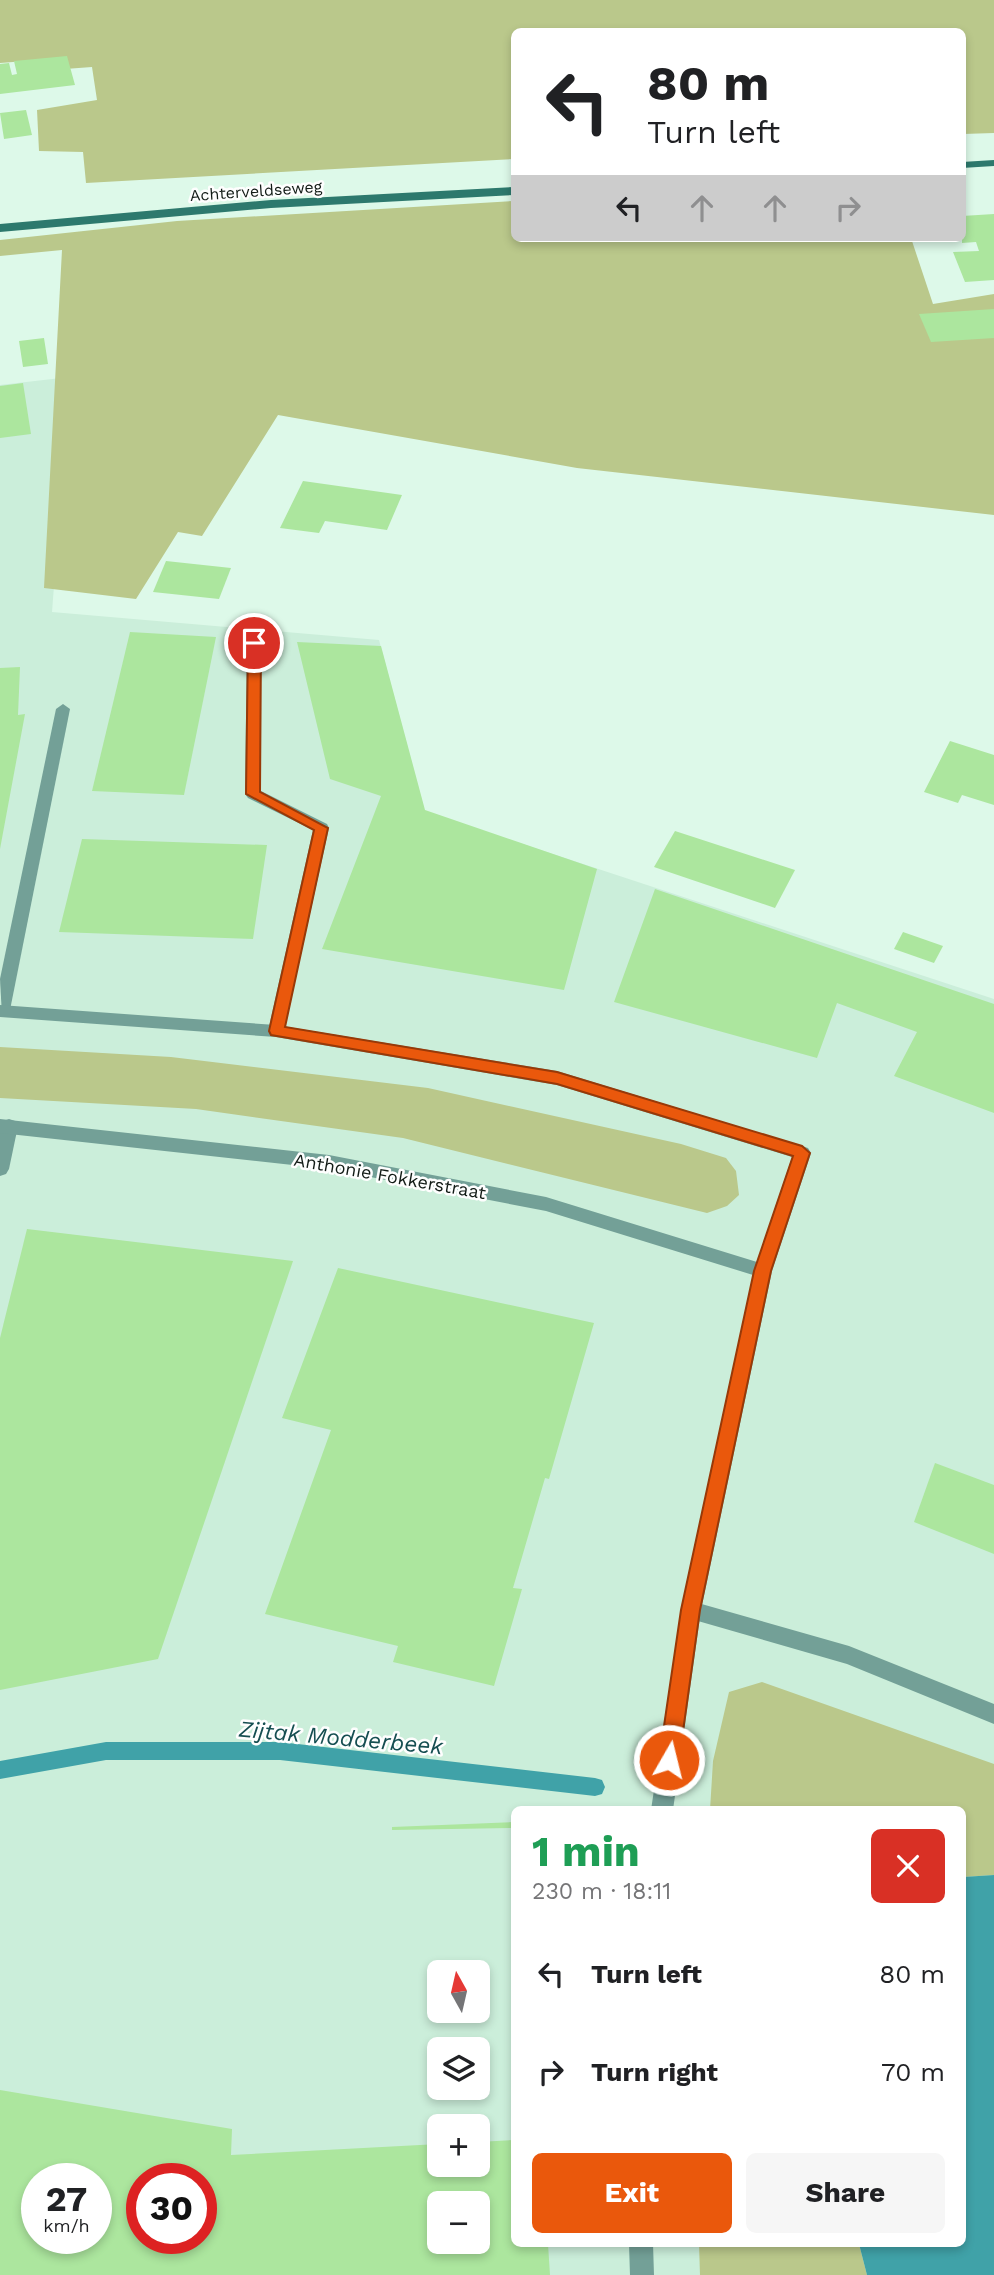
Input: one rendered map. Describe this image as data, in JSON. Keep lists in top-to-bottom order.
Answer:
{
  "streets": {
    "street": ["Achterveldseweg", "Anthonie Fokkerstraat"]
  },
  "water": ["Zijtak Modderbeek"],
  "north": "top",
  "page": {
    "turn": ["80 m", "Turn left"],
    "heading": ["1 min", "230 m · 18:11"],
    "list": [
      {
        "name": "Turn left",
        "value": "80 m"
      },
      {
        "name": "Turn right",
        "value": "70 m"
      }
    ],
    "map_buttons": ["+", "−"],
    "buttons": ["Exit", "Share"],
    "speed": "27 km/h",
    "limit": "30"
  }
}
